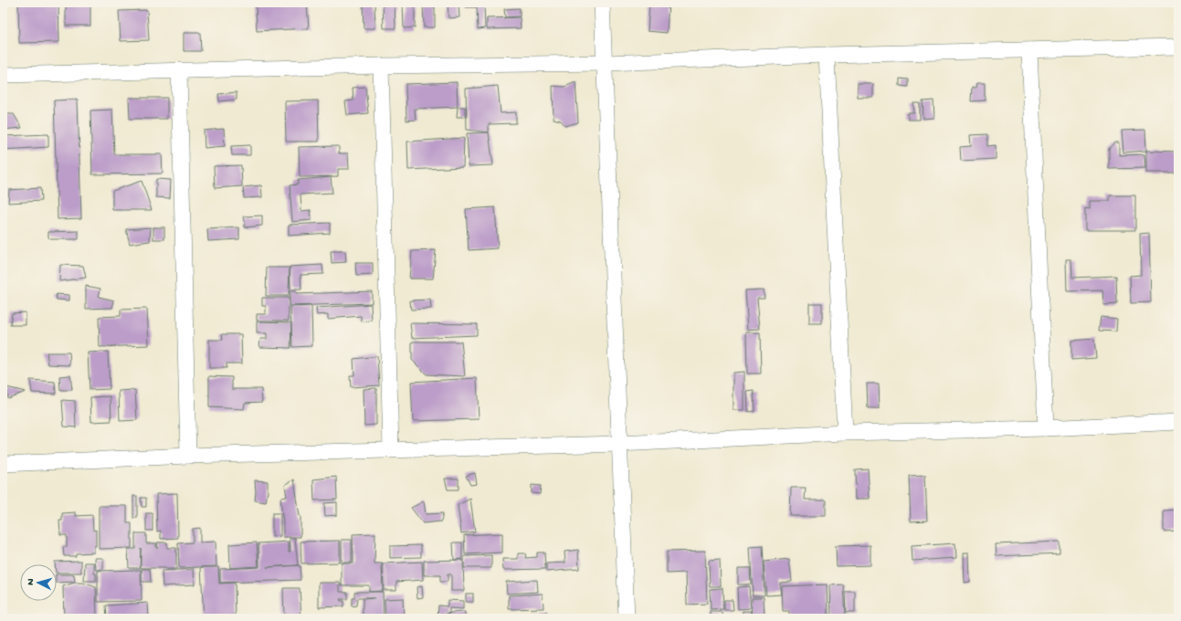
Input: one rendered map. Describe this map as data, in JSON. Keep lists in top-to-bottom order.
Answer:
{
  "north": "left"
}
